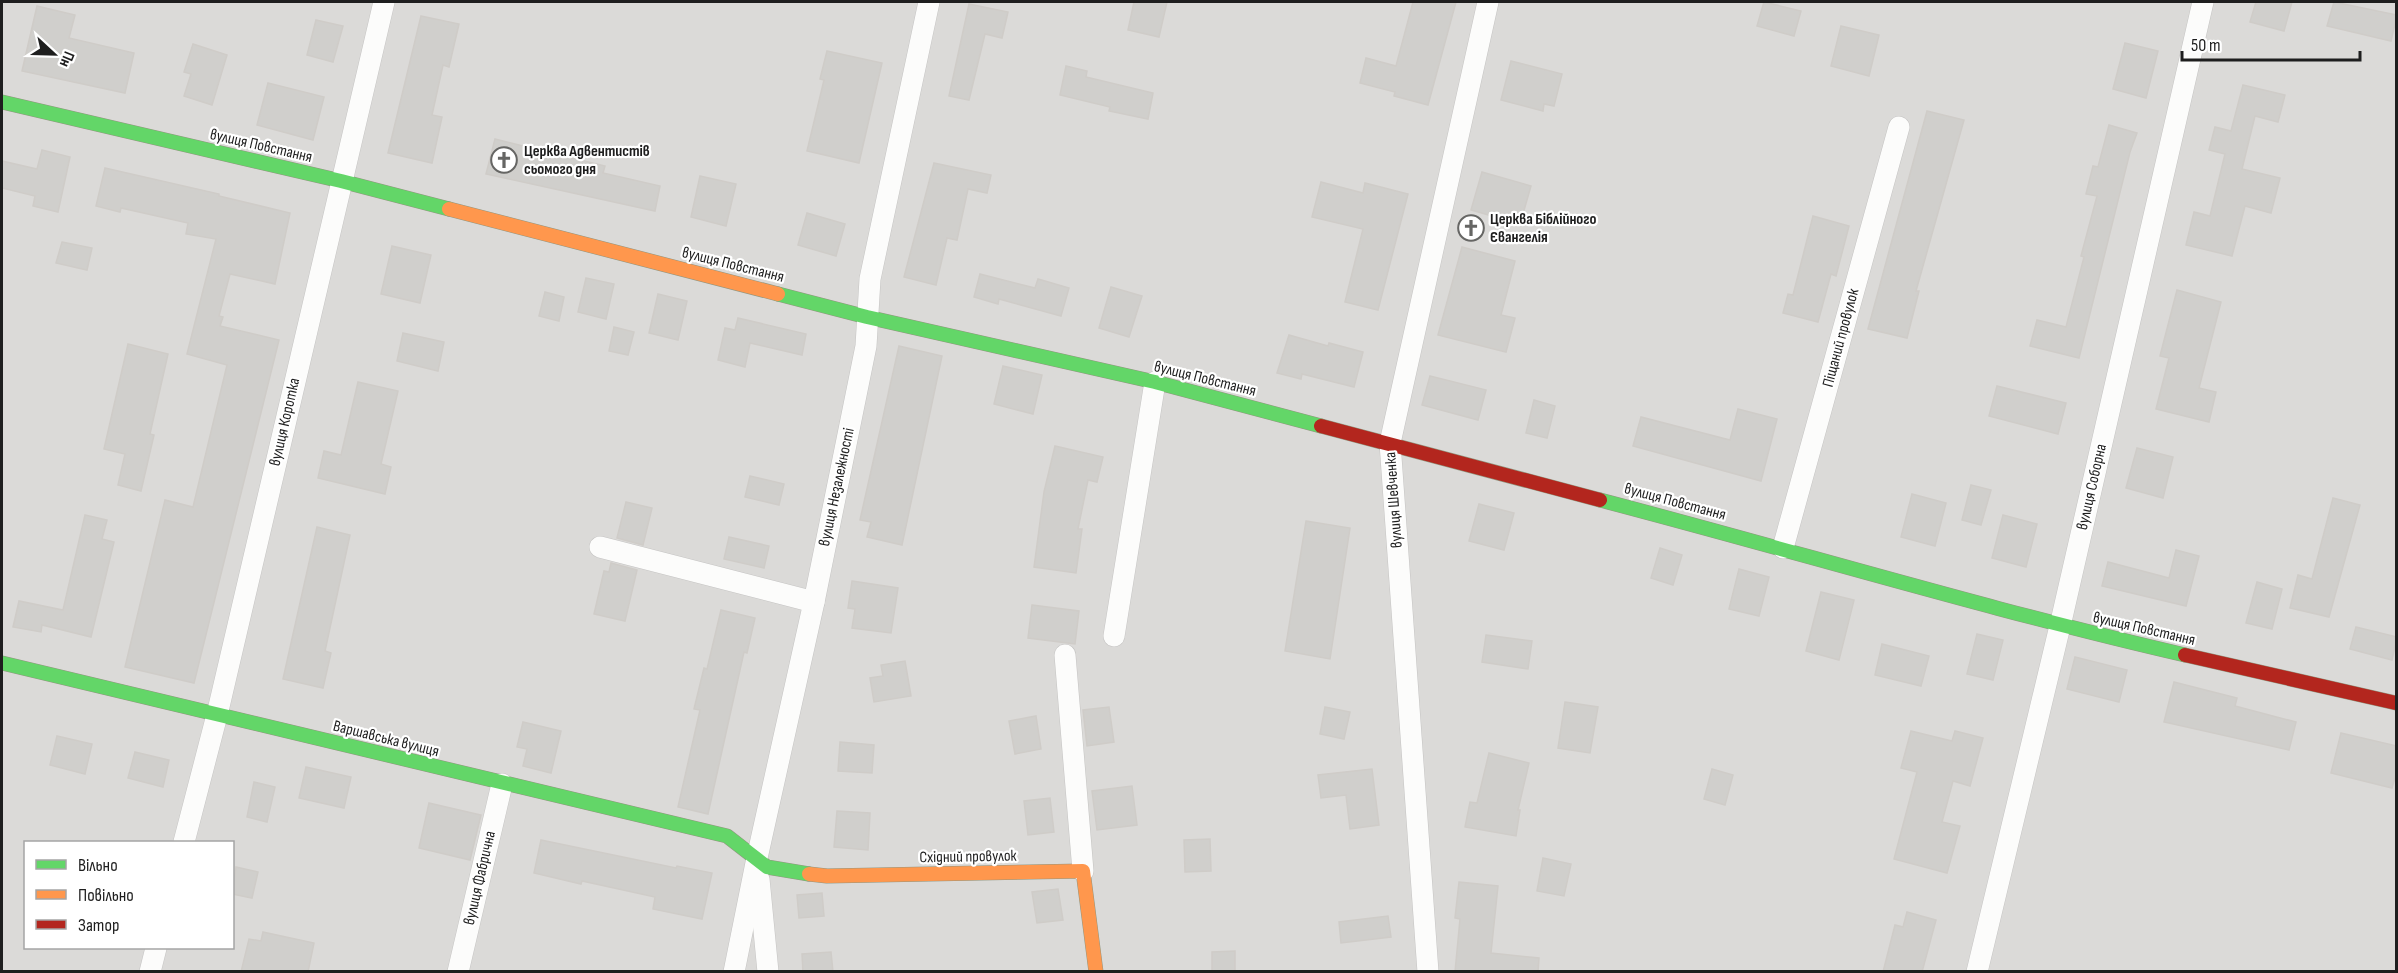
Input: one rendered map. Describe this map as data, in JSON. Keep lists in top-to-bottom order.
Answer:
{
  "streets": {
    "street": [
      "вулиця Повстання",
      "Піщаний провулок",
      "вулиця Коротка",
      "вулиця Незалежності",
      "вулиця Соборна",
      "вулиця Шевченка",
      "Варшавська вулиця",
      "Східний провулок",
      "вулиця Фабрична"
    ]
  },
  "crossings": [
    ["вулиця Повстання", "Піщаний провулок"],
    ["вулиця Повстання", "вулиця Коротка"],
    ["вулиця Повстання", "вулиця Незалежності"],
    ["вулиця Повстання", "вулиця Соборна"],
    ["вулиця Повстання", "вулиця Шевченка"],
    ["вулиця Коротка", "Варшавська вулиця"],
    ["вулиця Незалежності", "Варшавська вулиця"],
    ["вулиця Незалежності", "Східний провулок"],
    ["Варшавська вулиця", "Східний провулок"],
    ["Варшавська вулиця", "вулиця Фабрична"]
  ],
  "places": {
    "church": ["Церква Адвентистів сьомого дня", "Церква Біблійного Євангелія"]
  },
  "legend": ["Вільно", "Повільно", "Затор"],
  "scale_bar": "50 m",
  "north": "right"
}
